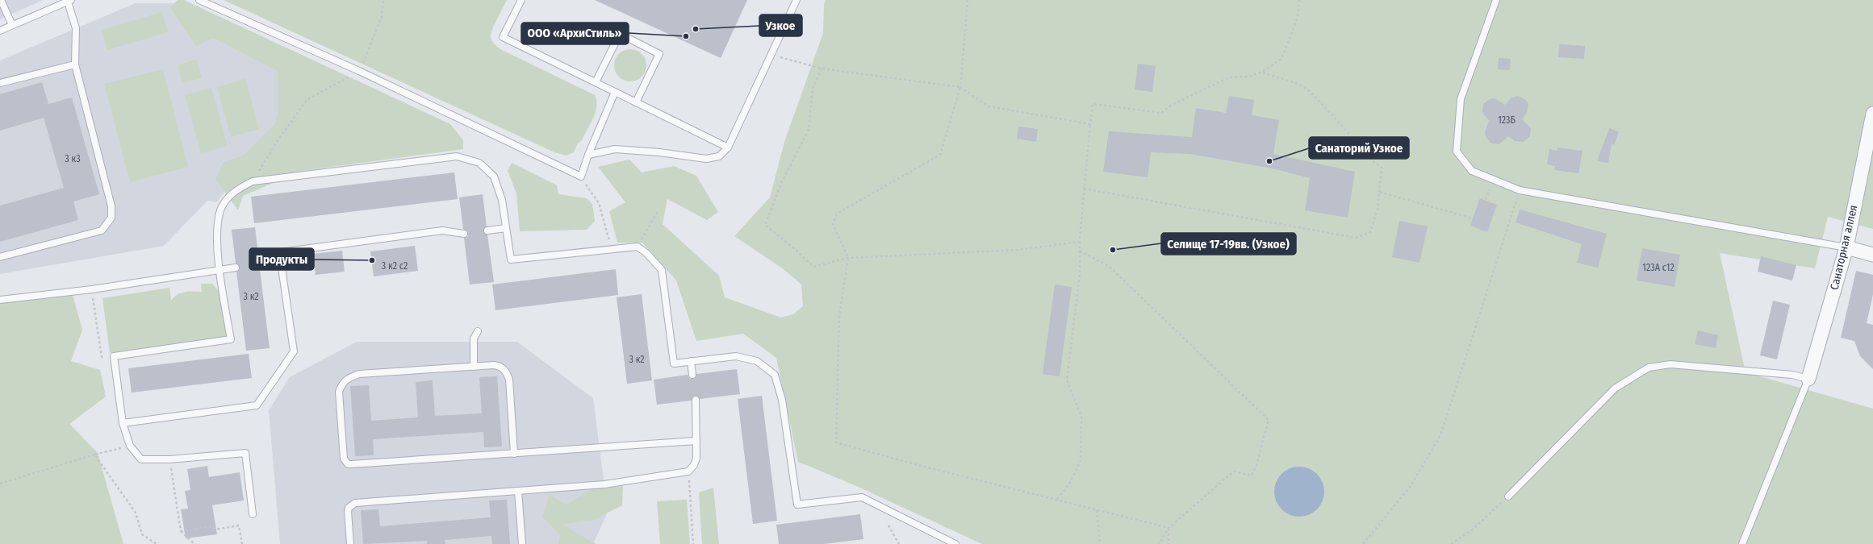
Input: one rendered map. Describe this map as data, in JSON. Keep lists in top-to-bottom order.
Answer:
{
  "streets": {
    "street": ["Санаторная аллея"]
  },
  "places": [
    "Узкое",
    "ООО «АрхиСтиль»",
    "Санаторий Узкое",
    "Селище 17-19вв. (Узкое)",
    "Продукты"
  ],
  "house_numbers": [
    "123Б",
    "3 к3",
    "3 к2 с2",
    "123А с12",
    "3 к2",
    "3 к2"
  ]
}
